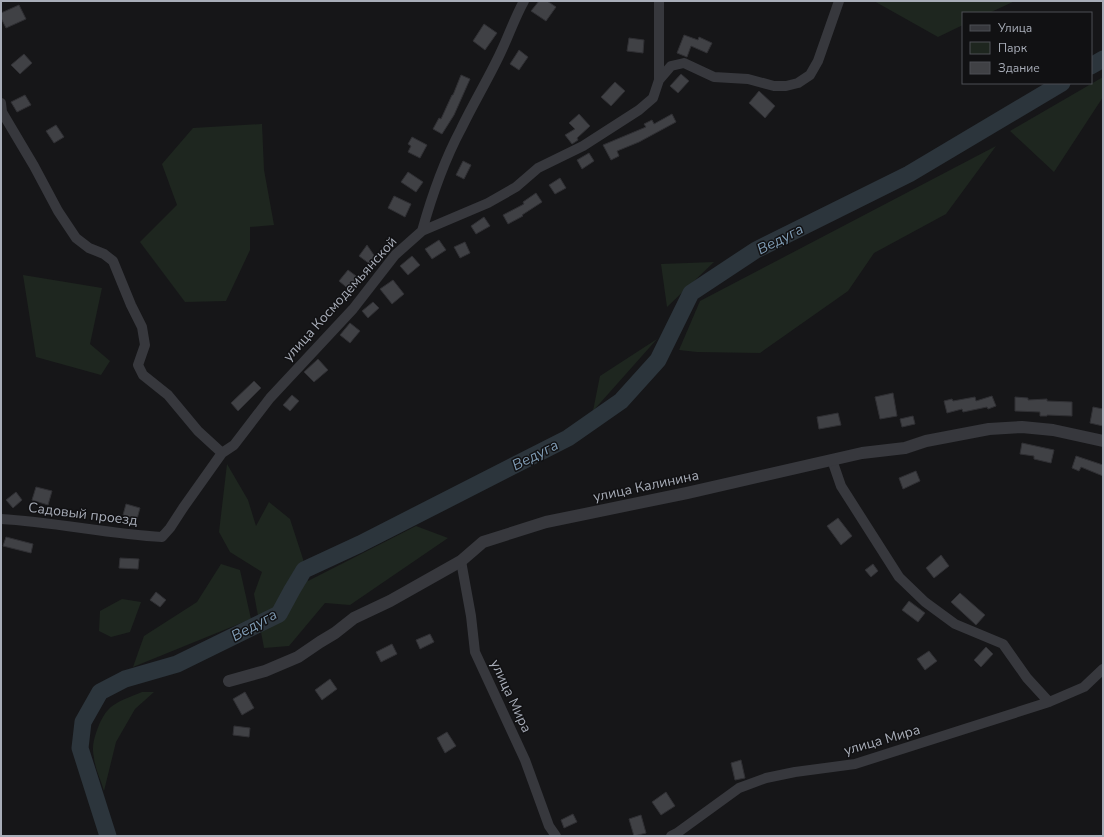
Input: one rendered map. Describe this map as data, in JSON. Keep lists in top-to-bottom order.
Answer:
{
  "streets": {
    "street": [
      "улица Космодемьянской",
      "улица Калинина",
      "Садовый проезд",
      "улица Мира"
    ]
  },
  "crossings": [
    ["улица Космодемьянской", "Садовый проезд"],
    ["улица Калинина", "улица Мира"]
  ],
  "water": ["Ведуга"],
  "legend": ["Улица", "Парк", "Здание"]
}
